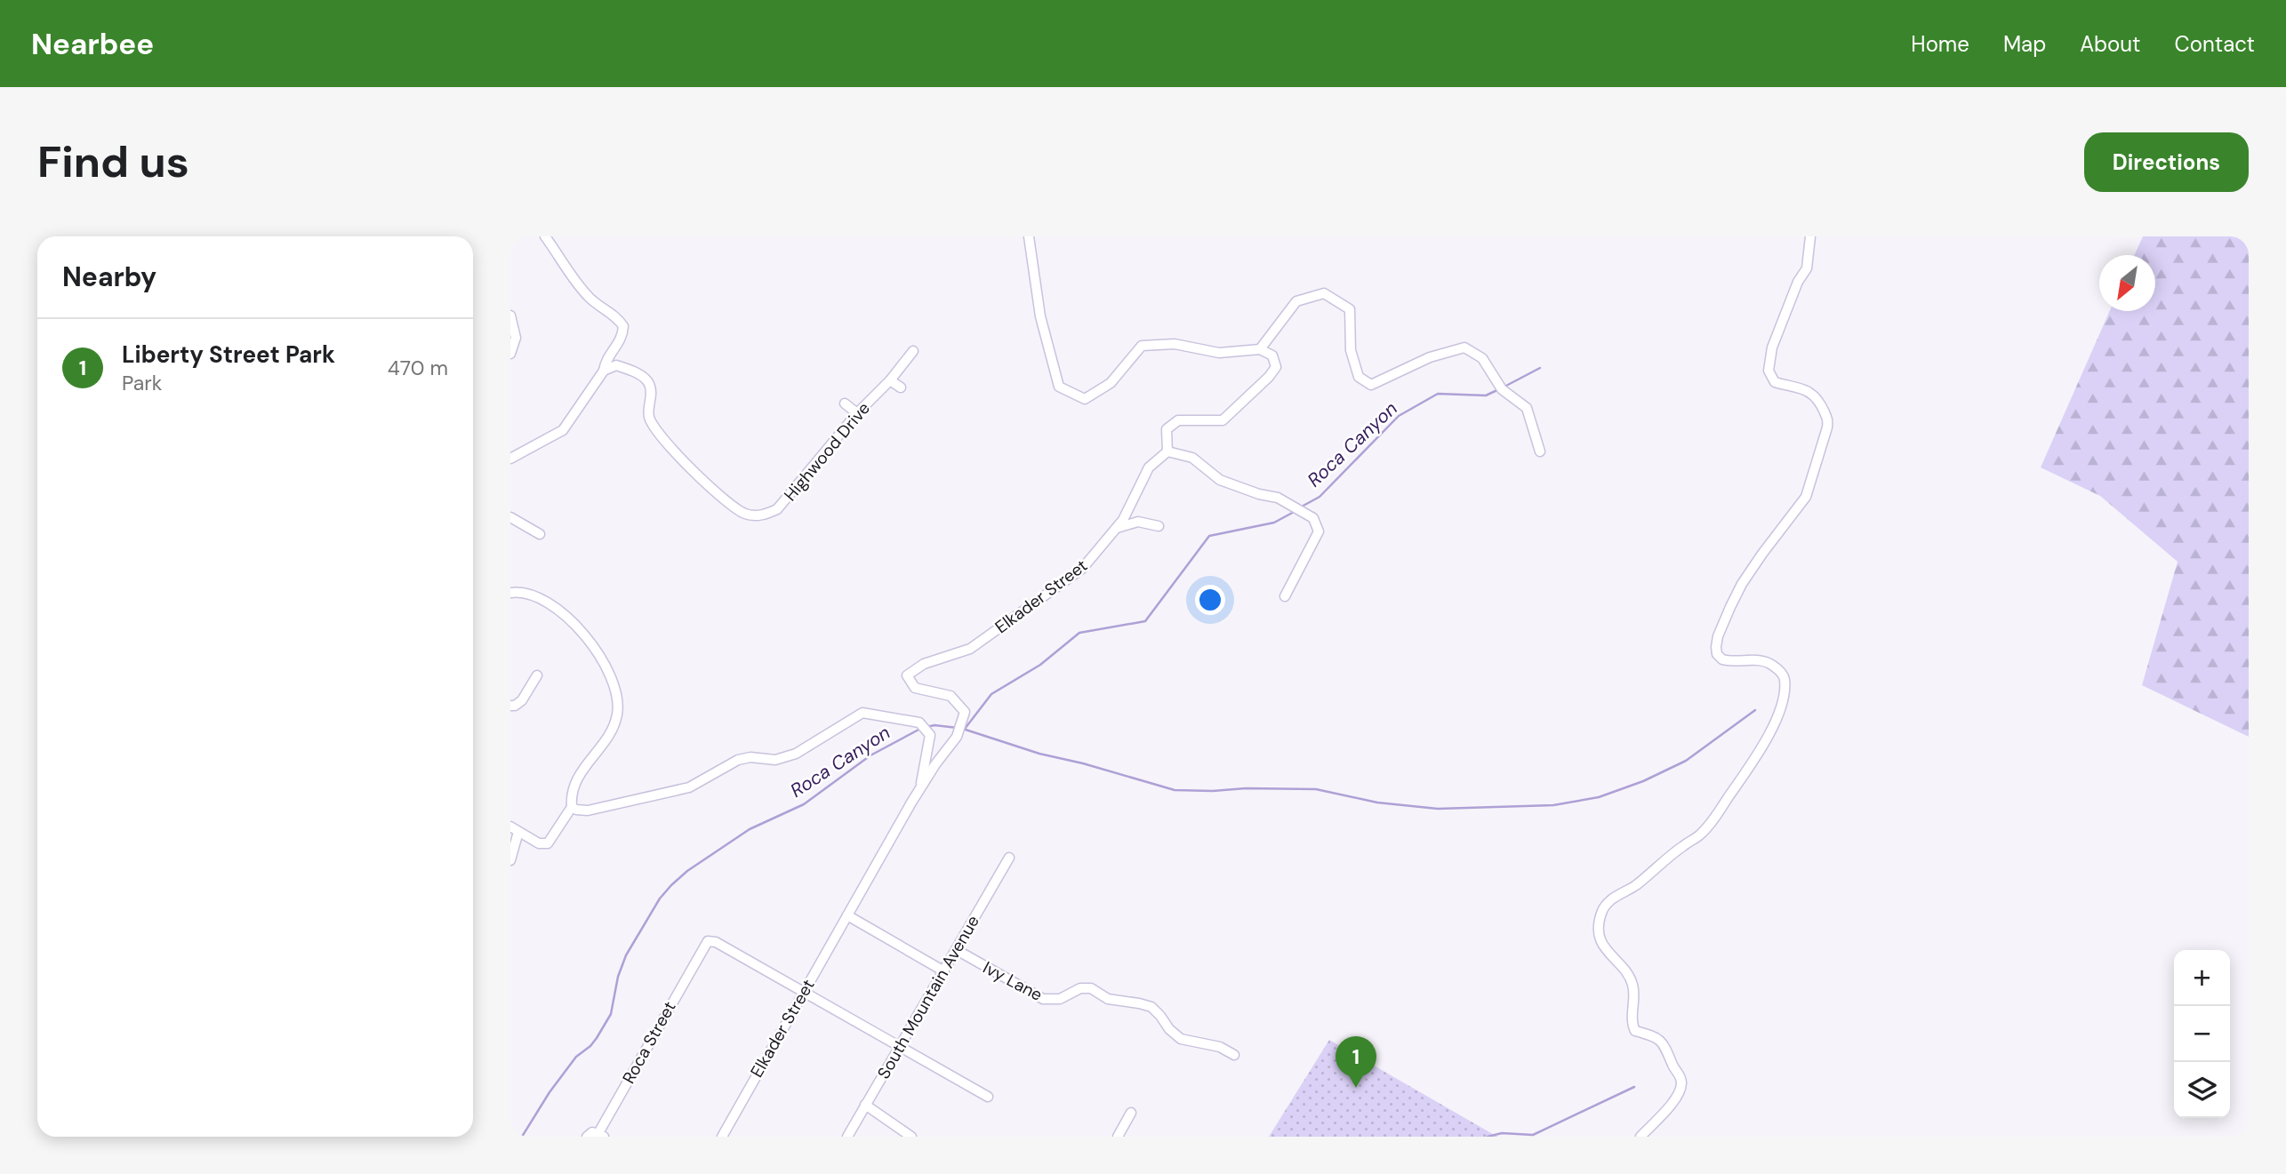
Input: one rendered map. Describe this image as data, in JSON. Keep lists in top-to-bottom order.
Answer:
{
  "streets": {
    "street": [
      "Highwood Drive",
      "Elkader Street",
      "Ivy Lane",
      "South Mountain Avenue",
      "Roca Street"
    ]
  },
  "crossings": [
    ["Elkader Street", "Roca Street"],
    ["Ivy Lane", "South Mountain Avenue"]
  ],
  "water": ["Roca Canyon"],
  "north": "bottom left",
  "page": {
    "header": "Nearbee",
    "nav": [
      "Home",
      "Map",
      "About",
      "Contact"
    ],
    "buttons": "Directions",
    "title": "Find us",
    "heading": "Nearby",
    "list": [
      {
        "mark": "1",
        "name": "Liberty Street Park",
        "note": "Park",
        "value": "470 m"
      }
    ],
    "map_buttons": ["+", "−"],
    "pins": "1"
  }
}
